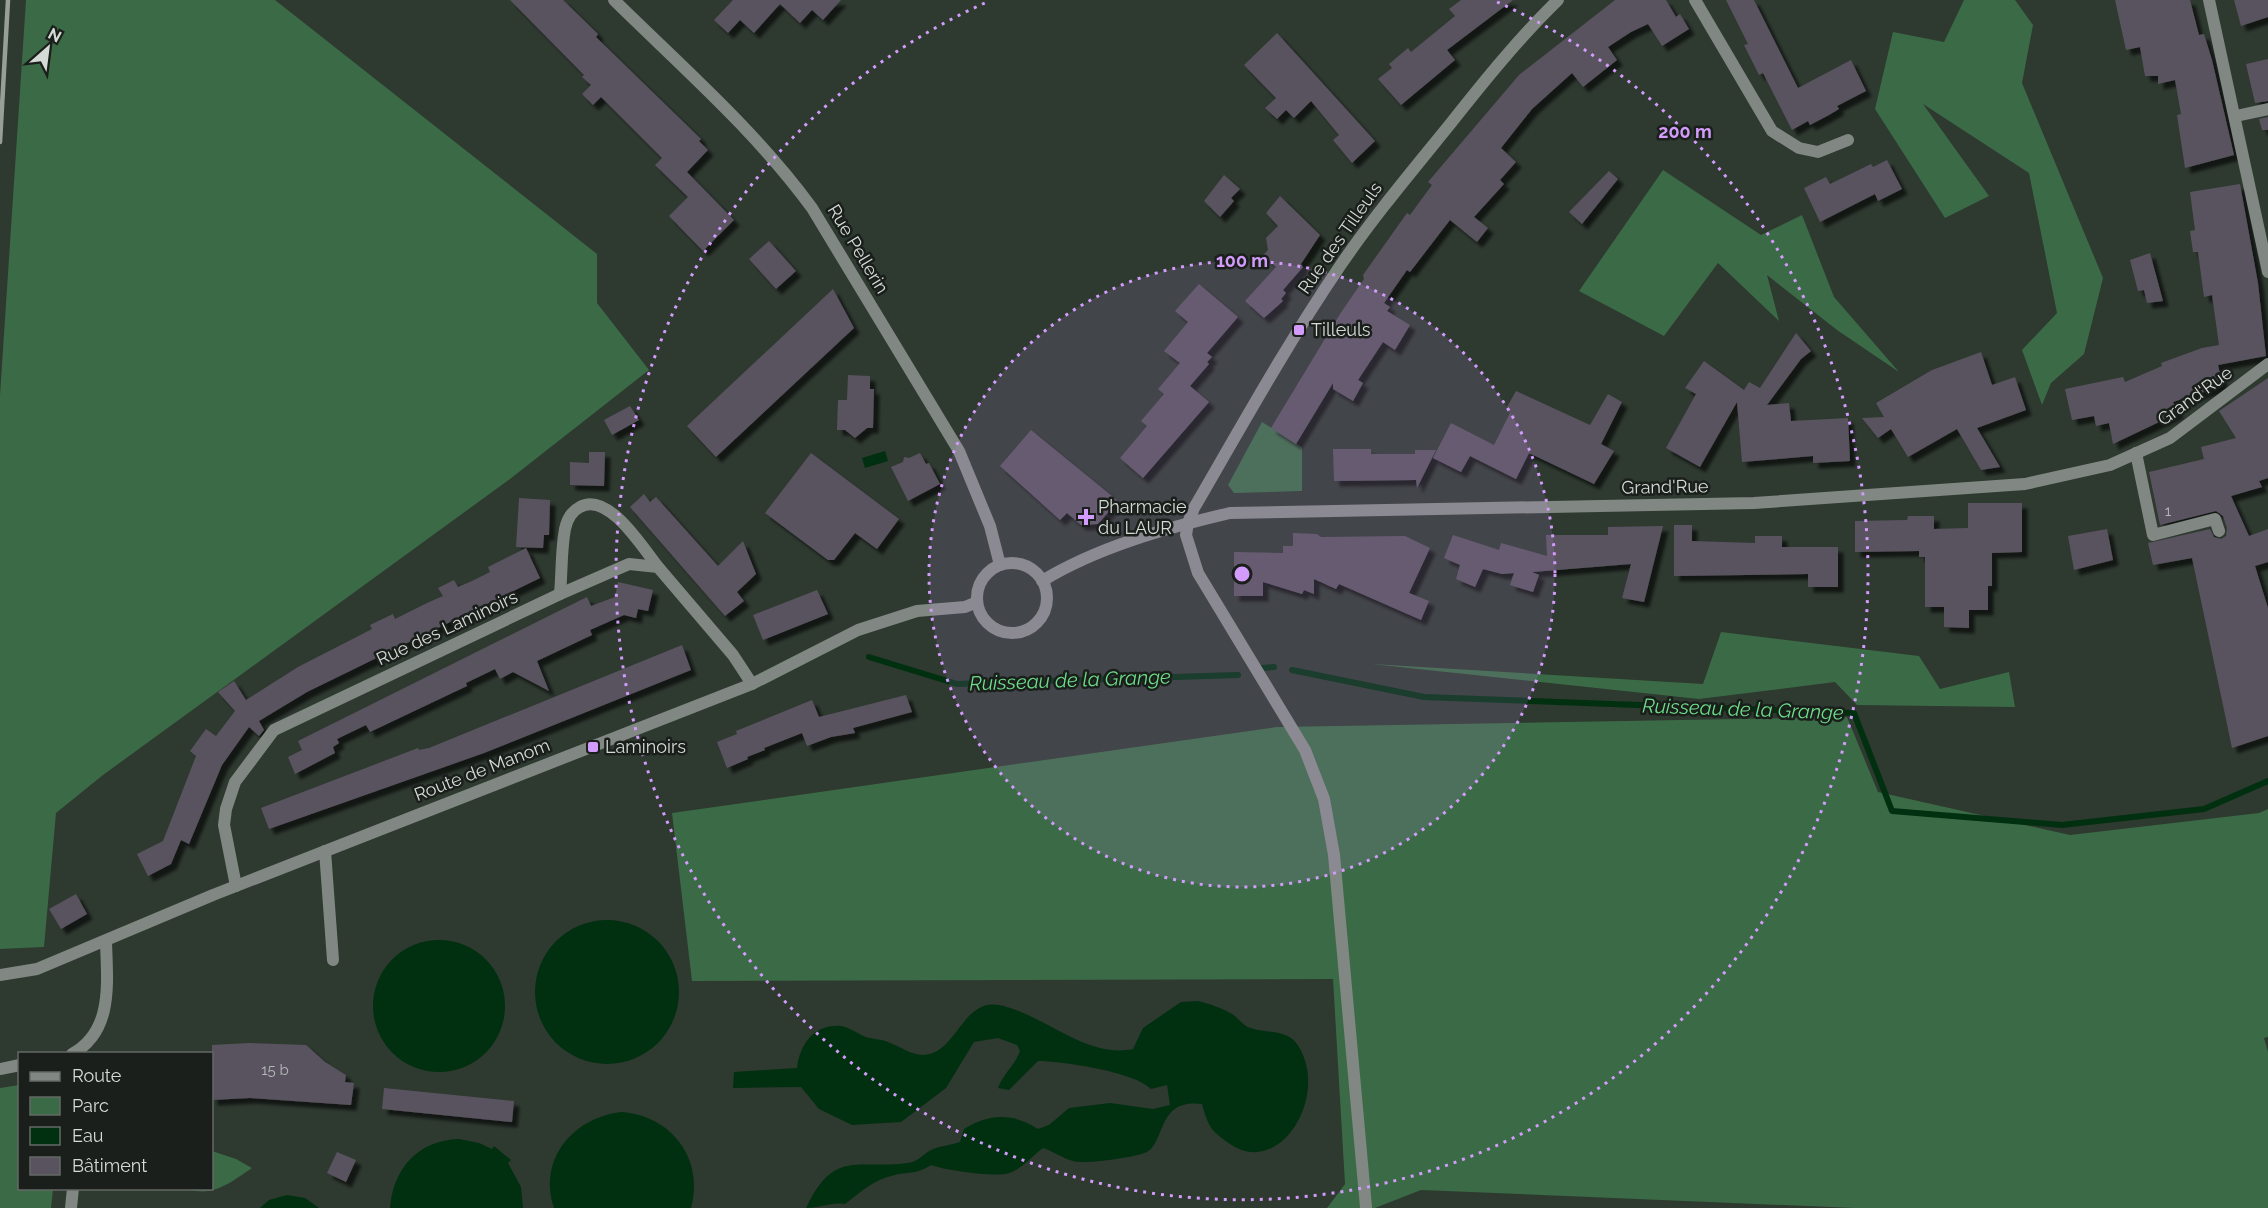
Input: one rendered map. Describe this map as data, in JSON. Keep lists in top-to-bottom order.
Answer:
{
  "streets": {
    "street": [
      "Rue des Tilleuls",
      "Rue Pellerin",
      "Grand'Rue",
      "Rue des Laminoirs",
      "Route de Manom"
    ]
  },
  "crossings": [
    ["Rue des Tilleuls", "Grand'Rue"],
    ["Rue Pellerin", "Grand'Rue"],
    ["Rue Pellerin", "Route de Manom"],
    ["Grand'Rue", "Route de Manom"],
    ["Rue des Laminoirs", "Route de Manom"]
  ],
  "water": ["Ruisseau de la Grange"],
  "places": {
    "transit": ["Tilleuls", "Laminoirs"],
    "health": ["Pharmacie du LAUR"]
  },
  "house_numbers": ["1", "15 b"],
  "legend": [
    "Route",
    "Parc",
    "Eau",
    "Bâtiment"
  ],
  "north": "top right",
  "rings": ["200 m", "100 m"]
}
